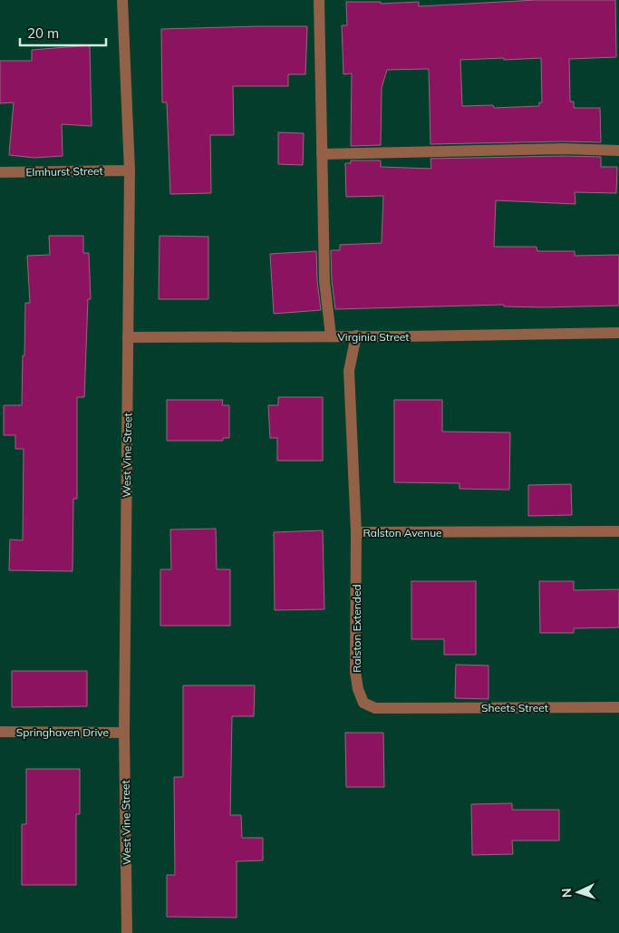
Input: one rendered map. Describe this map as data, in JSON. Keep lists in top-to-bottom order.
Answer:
{
  "streets": {
    "street": [
      "Elmhurst Street",
      "Virginia Street",
      "West Vine Street",
      "Ralston Avenue",
      "Ralston Extended",
      "Sheets Street",
      "Springhaven Drive"
    ]
  },
  "crossings": [
    ["Elmhurst Street", "West Vine Street"],
    ["Virginia Street", "West Vine Street"],
    ["Virginia Street", "Ralston Avenue"],
    ["West Vine Street", "Springhaven Drive"],
    ["Ralston Avenue", "Ralston Extended"],
    ["Ralston Extended", "Sheets Street"]
  ],
  "scale_bar": "20 m",
  "north": "left"
}
